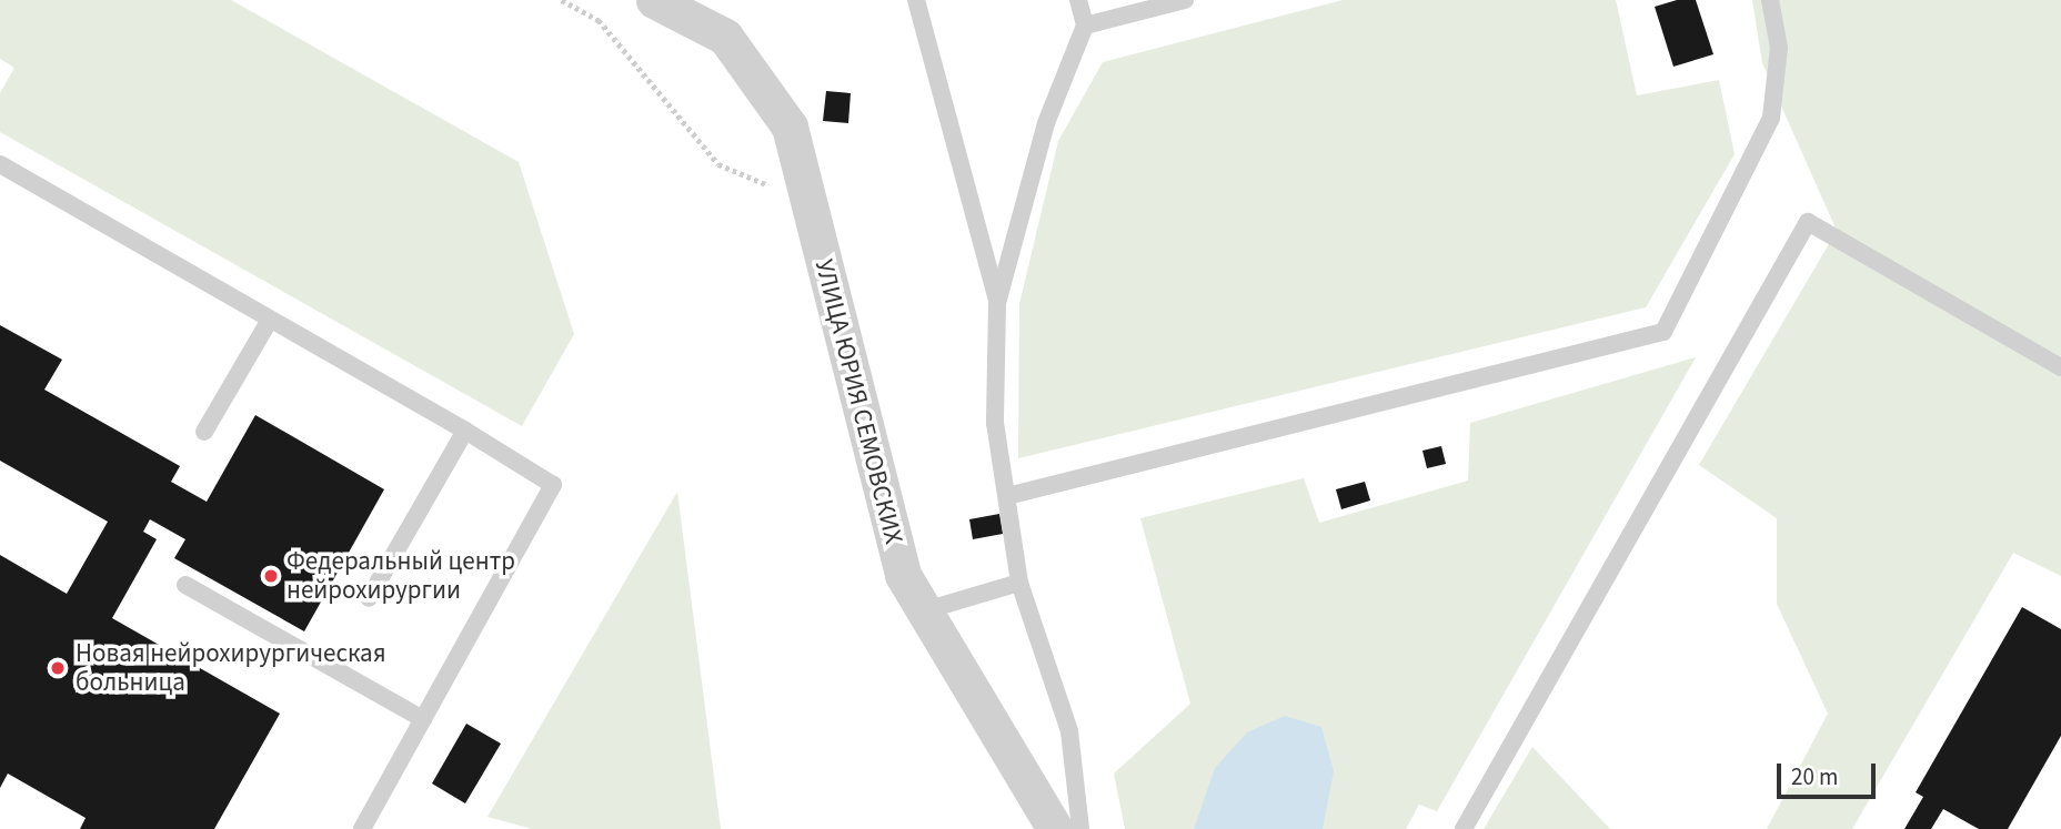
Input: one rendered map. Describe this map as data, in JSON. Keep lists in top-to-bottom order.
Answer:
{
  "streets": {
    "street": ["УЛИЦА ЮРИЯ СЕМОВСКИХ"]
  },
  "places": ["Федеральный центр нейрохирургии", "Новая нейрохирургическая больница"],
  "scale_bar": "20 m"
}
